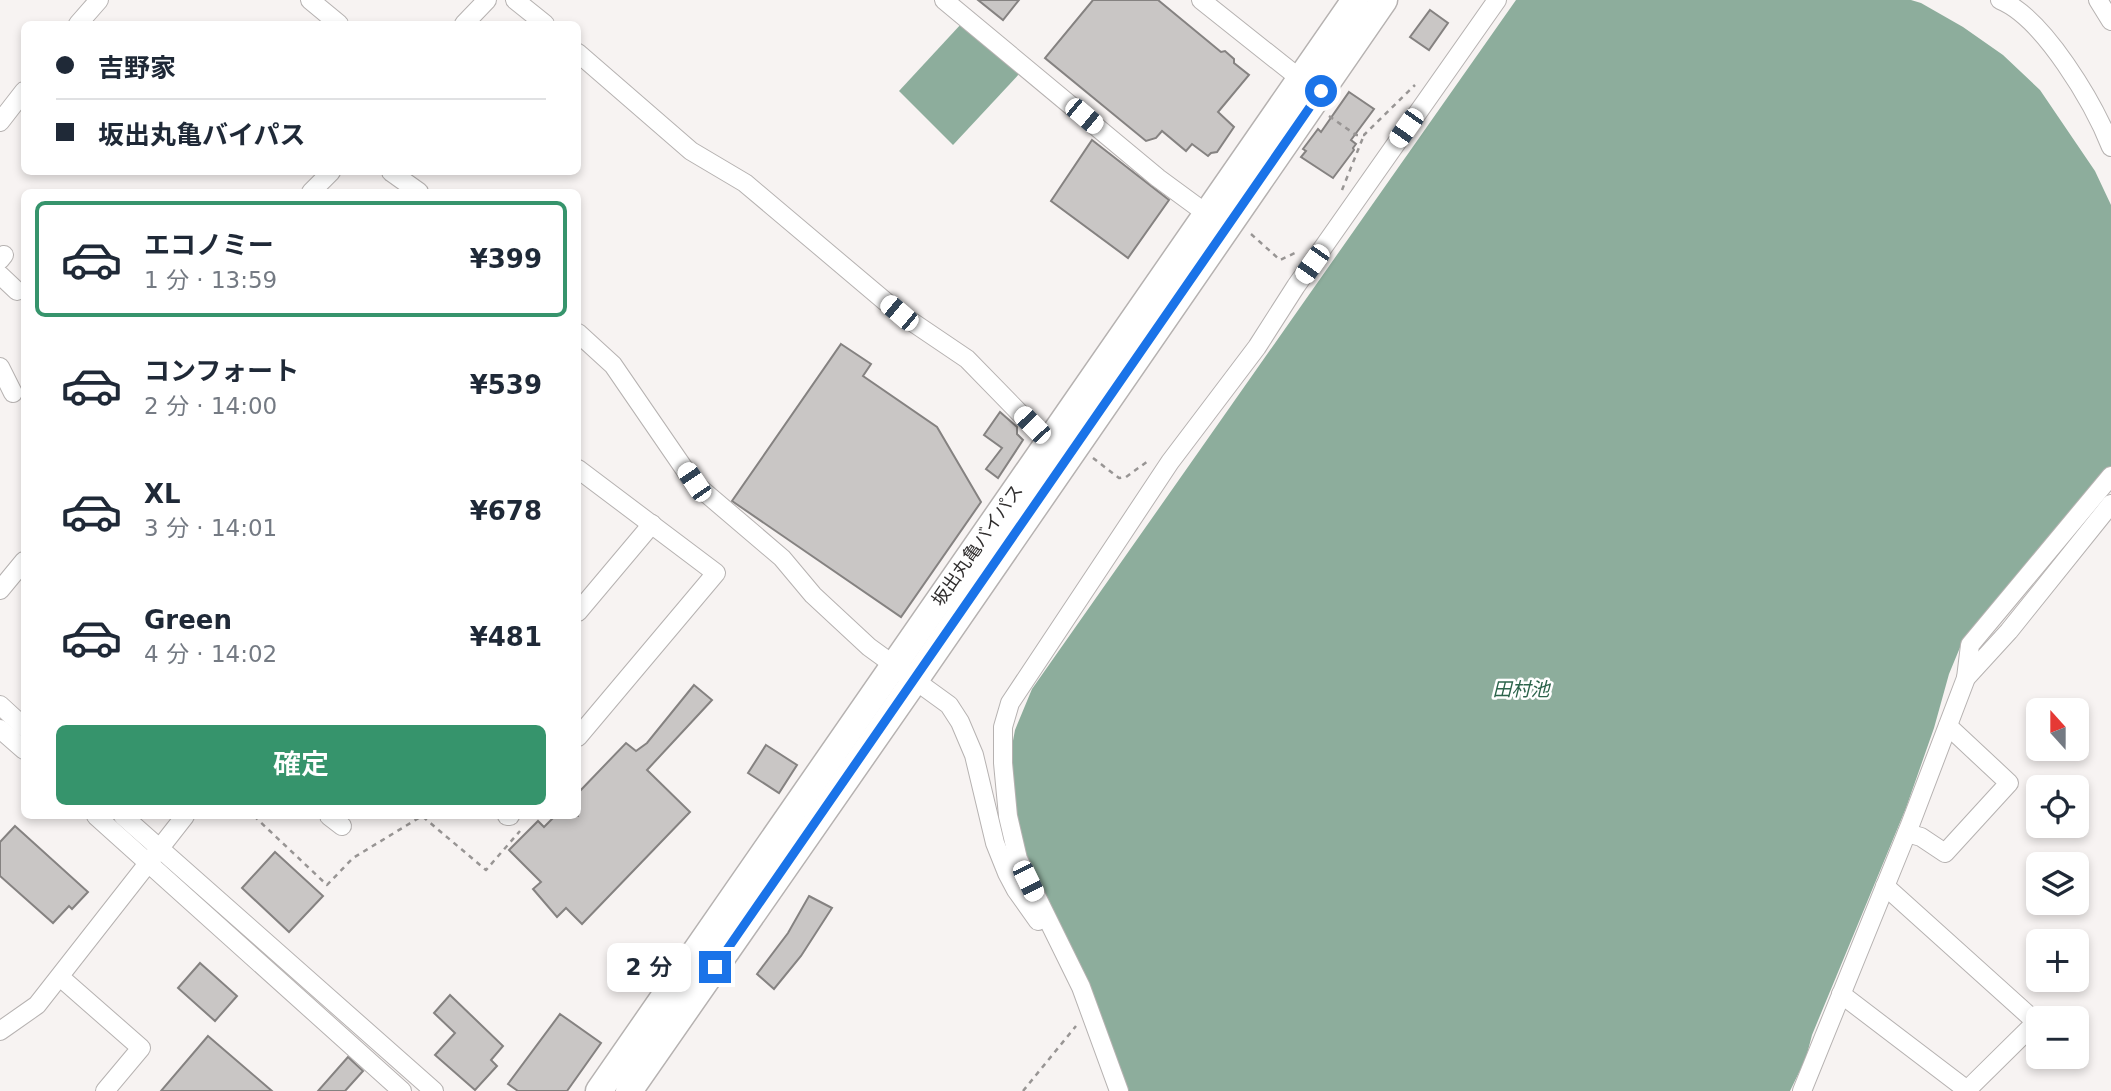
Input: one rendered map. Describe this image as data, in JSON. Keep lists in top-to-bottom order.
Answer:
{
  "streets": {
    "highway": ["坂出丸亀バイパス"]
  },
  "water": ["田村池"],
  "north": "top",
  "page": {
    "banner": ["吉野家", "坂出丸亀バイパス"],
    "list": [
      {
        "name": "エコノミー",
        "note": "1 分 · 13:59",
        "value": "¥399"
      },
      {
        "name": "コンフォート",
        "note": "2 分 · 14:00",
        "value": "¥539"
      },
      {
        "name": "XL",
        "note": "3 分 · 14:01",
        "value": "¥678"
      },
      {
        "name": "Green",
        "note": "4 分 · 14:02",
        "value": "¥481"
      }
    ],
    "map_buttons": ["+", "−"],
    "buttons": "確定",
    "bubble": "2 分"
  }
}
